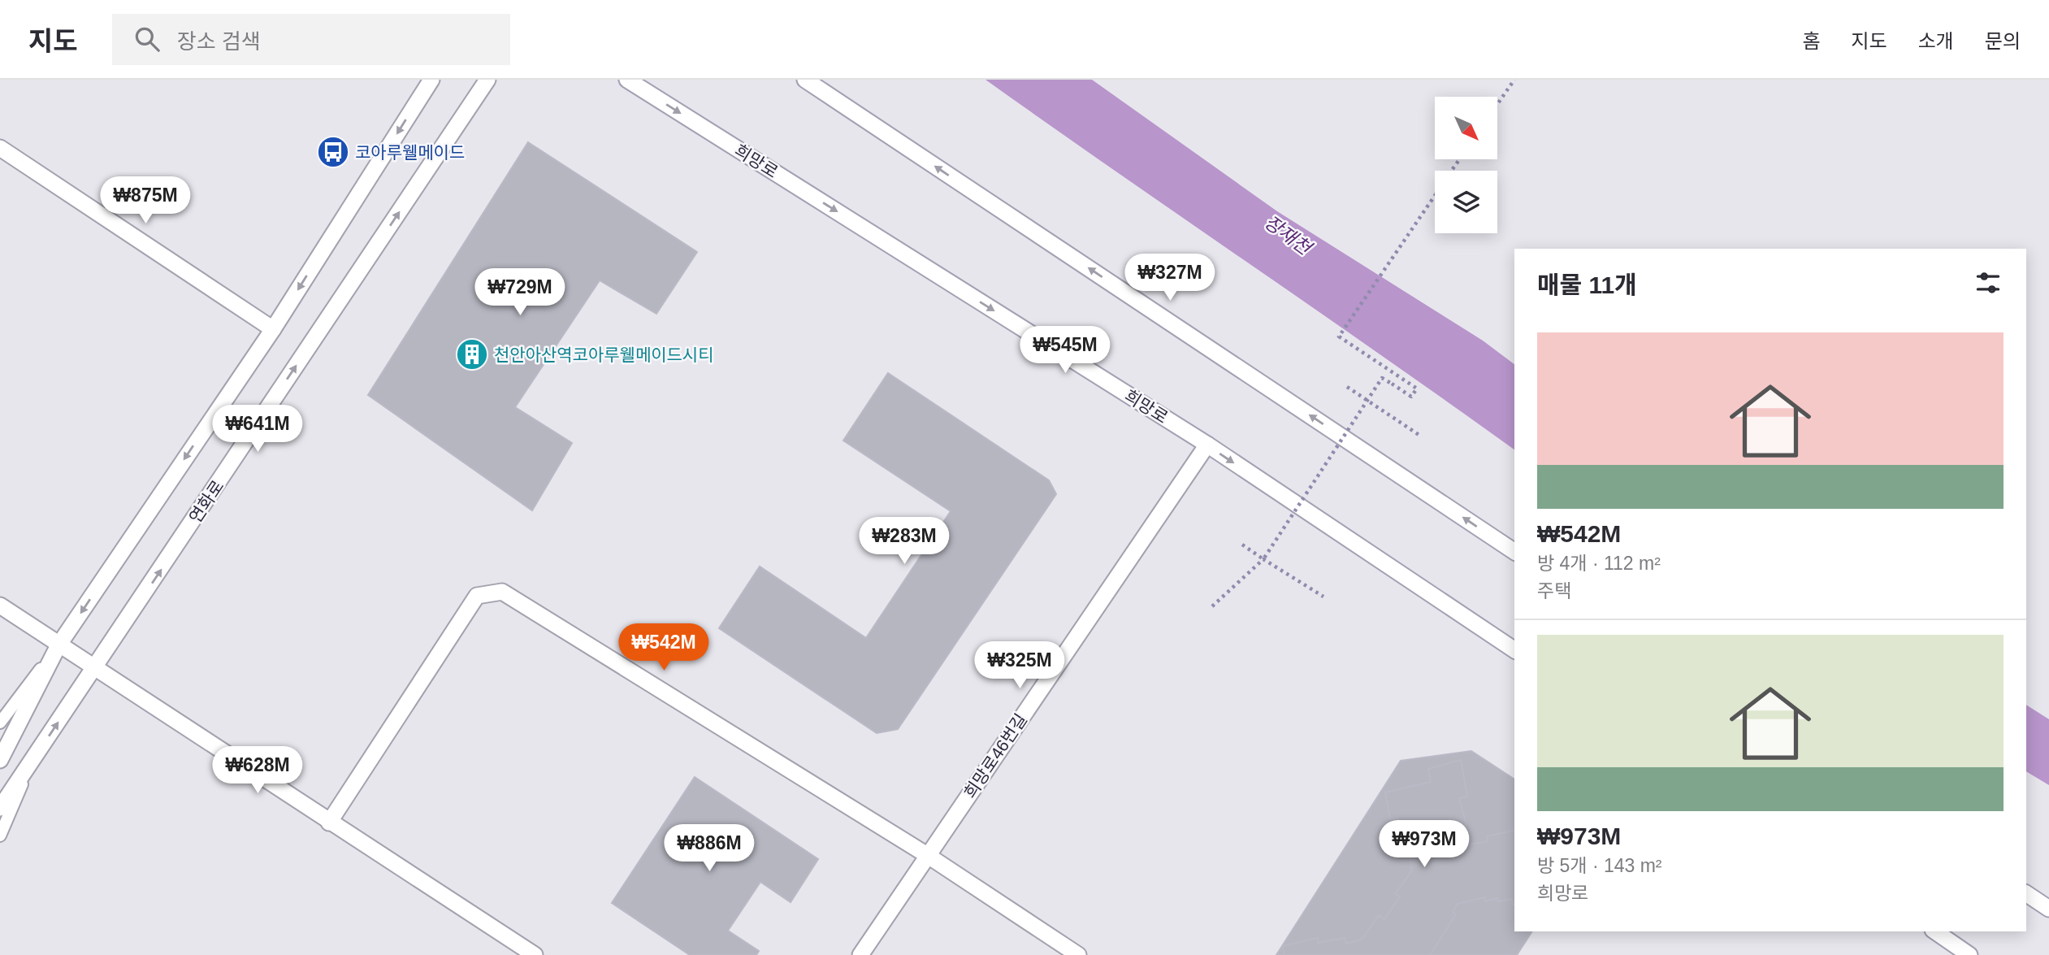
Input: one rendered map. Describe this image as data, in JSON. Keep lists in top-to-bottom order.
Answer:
{
  "streets": {
    "street": ["희망로", "연화로", "희망로46번길"]
  },
  "crossings": [
    ["희망로", "희망로46번길"]
  ],
  "water": ["장재천"],
  "places": {
    "bus stop": ["코아루웰메이드"],
    "building": ["천안아산역코아루웰메이드시티"]
  },
  "north": "bottom right",
  "page": {
    "header": "지도",
    "search": "장소 검색",
    "nav": [
      "홈",
      "지도",
      "소개",
      "문의"
    ],
    "price": [
      "₩875M",
      "₩327M",
      "₩729M",
      "₩545M",
      "₩641M",
      "₩283M",
      "₩542M",
      "₩325M",
      "₩628M",
      "₩973M",
      "₩886M"
    ],
    "heading": "매물 11개",
    "list": [
      {
        "name": "₩542M",
        "note": "방 4개 · 112 m² · 주택"
      },
      {
        "name": "₩973M",
        "note": "방 5개 · 143 m² · 희망로"
      }
    ]
  }
}
